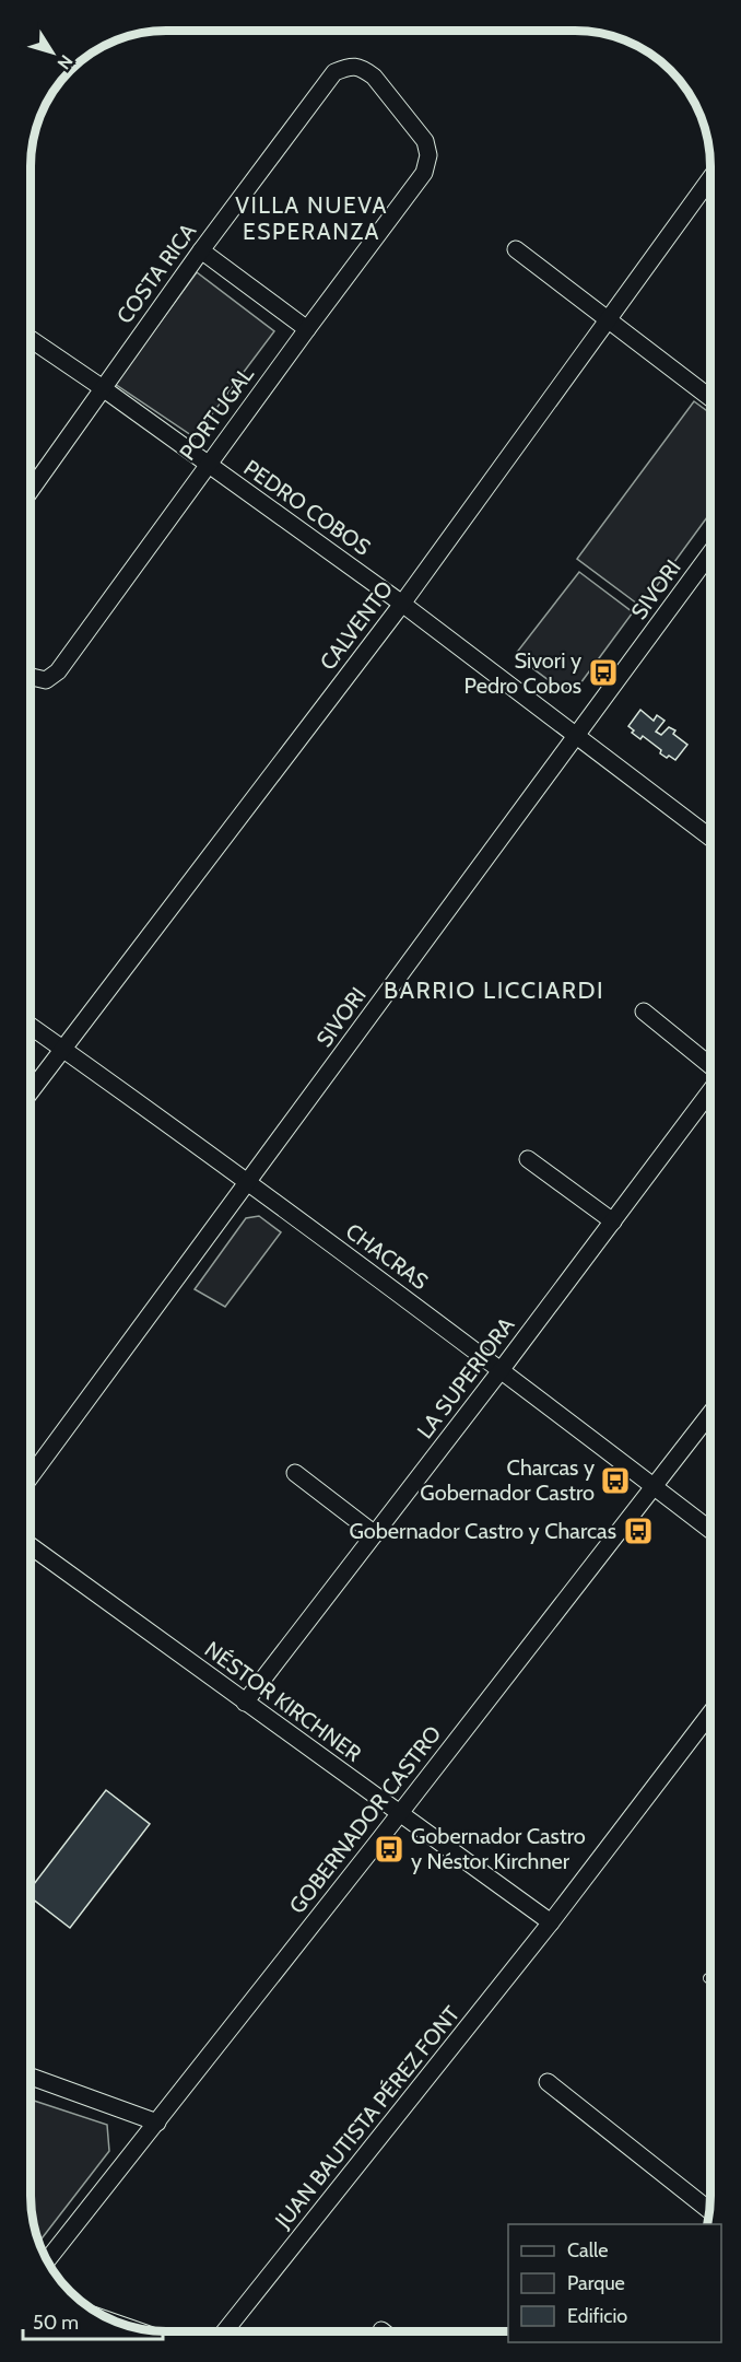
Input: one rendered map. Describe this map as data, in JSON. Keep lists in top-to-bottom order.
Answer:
{
  "streets": {
    "street": [
      "COSTA RICA",
      "PORTUGAL",
      "PEDRO COBOS",
      "SIVORI",
      "CALVENTO",
      "CHACRAS",
      "LA SUPERIORA",
      "NÉSTOR KIRCHNER",
      "GOBERNADOR CASTRO",
      "JUAN BAUTISTA PÉREZ FONT"
    ]
  },
  "crossings": [
    ["COSTA RICA", "PORTUGAL"],
    ["COSTA RICA", "PEDRO COBOS"],
    ["PORTUGAL", "PEDRO COBOS"],
    ["PEDRO COBOS", "SIVORI"],
    ["PEDRO COBOS", "CALVENTO"],
    ["SIVORI", "CHACRAS"],
    ["CALVENTO", "CHACRAS"],
    ["CHACRAS", "LA SUPERIORA"],
    ["CHACRAS", "GOBERNADOR CASTRO"],
    ["LA SUPERIORA", "NÉSTOR KIRCHNER"],
    ["NÉSTOR KIRCHNER", "GOBERNADOR CASTRO"],
    ["NÉSTOR KIRCHNER", "JUAN BAUTISTA PÉREZ FONT"]
  ],
  "districts": ["VILLA NUEVA ESPERANZA", "BARRIO LICCIARDI"],
  "places": {
    "bus stop": [
      "Sivori y Pedro Cobos",
      "Charcas y Gobernador Castro",
      "Gobernador Castro y Charcas",
      "Gobernador Castro y Néstor Kirchner"
    ]
  },
  "legend": ["Calle", "Parque", "Edificio"],
  "scale_bar": "50 m",
  "north": "bottom right"
}
